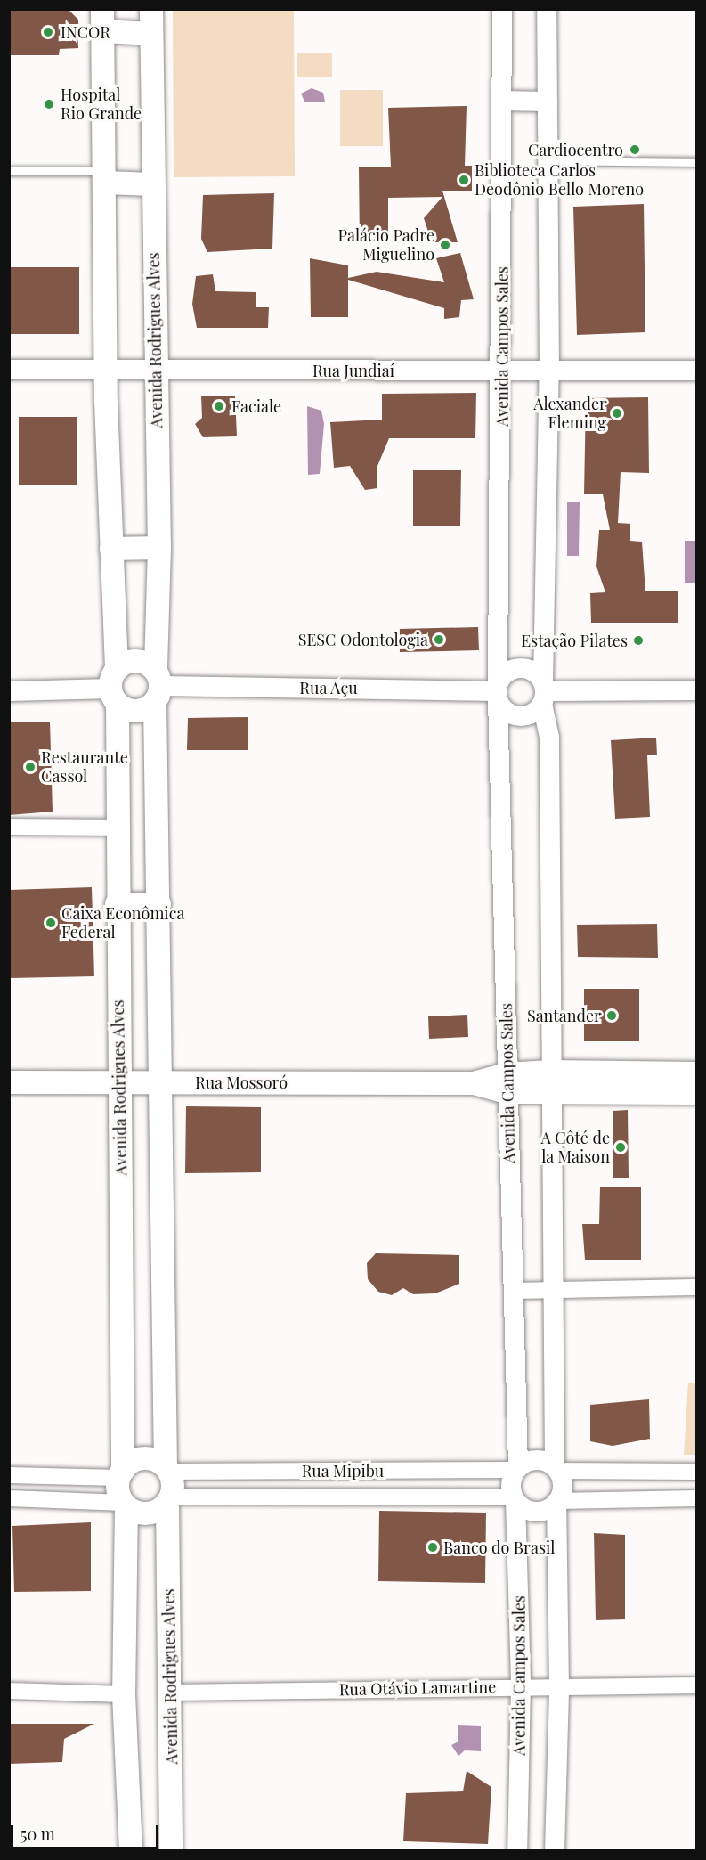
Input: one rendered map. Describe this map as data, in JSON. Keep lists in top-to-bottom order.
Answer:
{
  "streets": {
    "main road": ["Avenida Rodrigues Alves", "Rua Mossoró"],
    "street": [
      "Avenida Campos Sales",
      "Rua Jundiaí",
      "Rua Açu",
      "Rua Mipibu",
      "Rua Otávio Lamartine"
    ]
  },
  "crossings": [
    ["Avenida Rodrigues Alves", "Rua Jundiaí"],
    ["Avenida Rodrigues Alves", "Rua Açu"],
    ["Avenida Rodrigues Alves", "Rua Mossoró"],
    ["Avenida Rodrigues Alves", "Rua Mipibu"],
    ["Avenida Rodrigues Alves", "Rua Otávio Lamartine"],
    ["Avenida Campos Sales", "Rua Jundiaí"],
    ["Avenida Campos Sales", "Rua Açu"],
    ["Avenida Campos Sales", "Rua Mossoró"],
    ["Avenida Campos Sales", "Rua Mipibu"],
    ["Avenida Campos Sales", "Rua Otávio Lamartine"]
  ],
  "places": [
    "INCOR",
    "Hospital Rio Grande",
    "Cardiocentro",
    "Biblioteca Carlos Deodônio Bello Moreno",
    "Palácio Padre Miguelino",
    "Faciale",
    "Alexander Fleming",
    "SESC Odontologia",
    "Estação Pilates",
    "Restaurante Cassol",
    "Caixa Econômica Federal",
    "Santander",
    "A Côté de la Maison",
    "Banco do Brasil"
  ],
  "scale_bar": "50 m"
}
